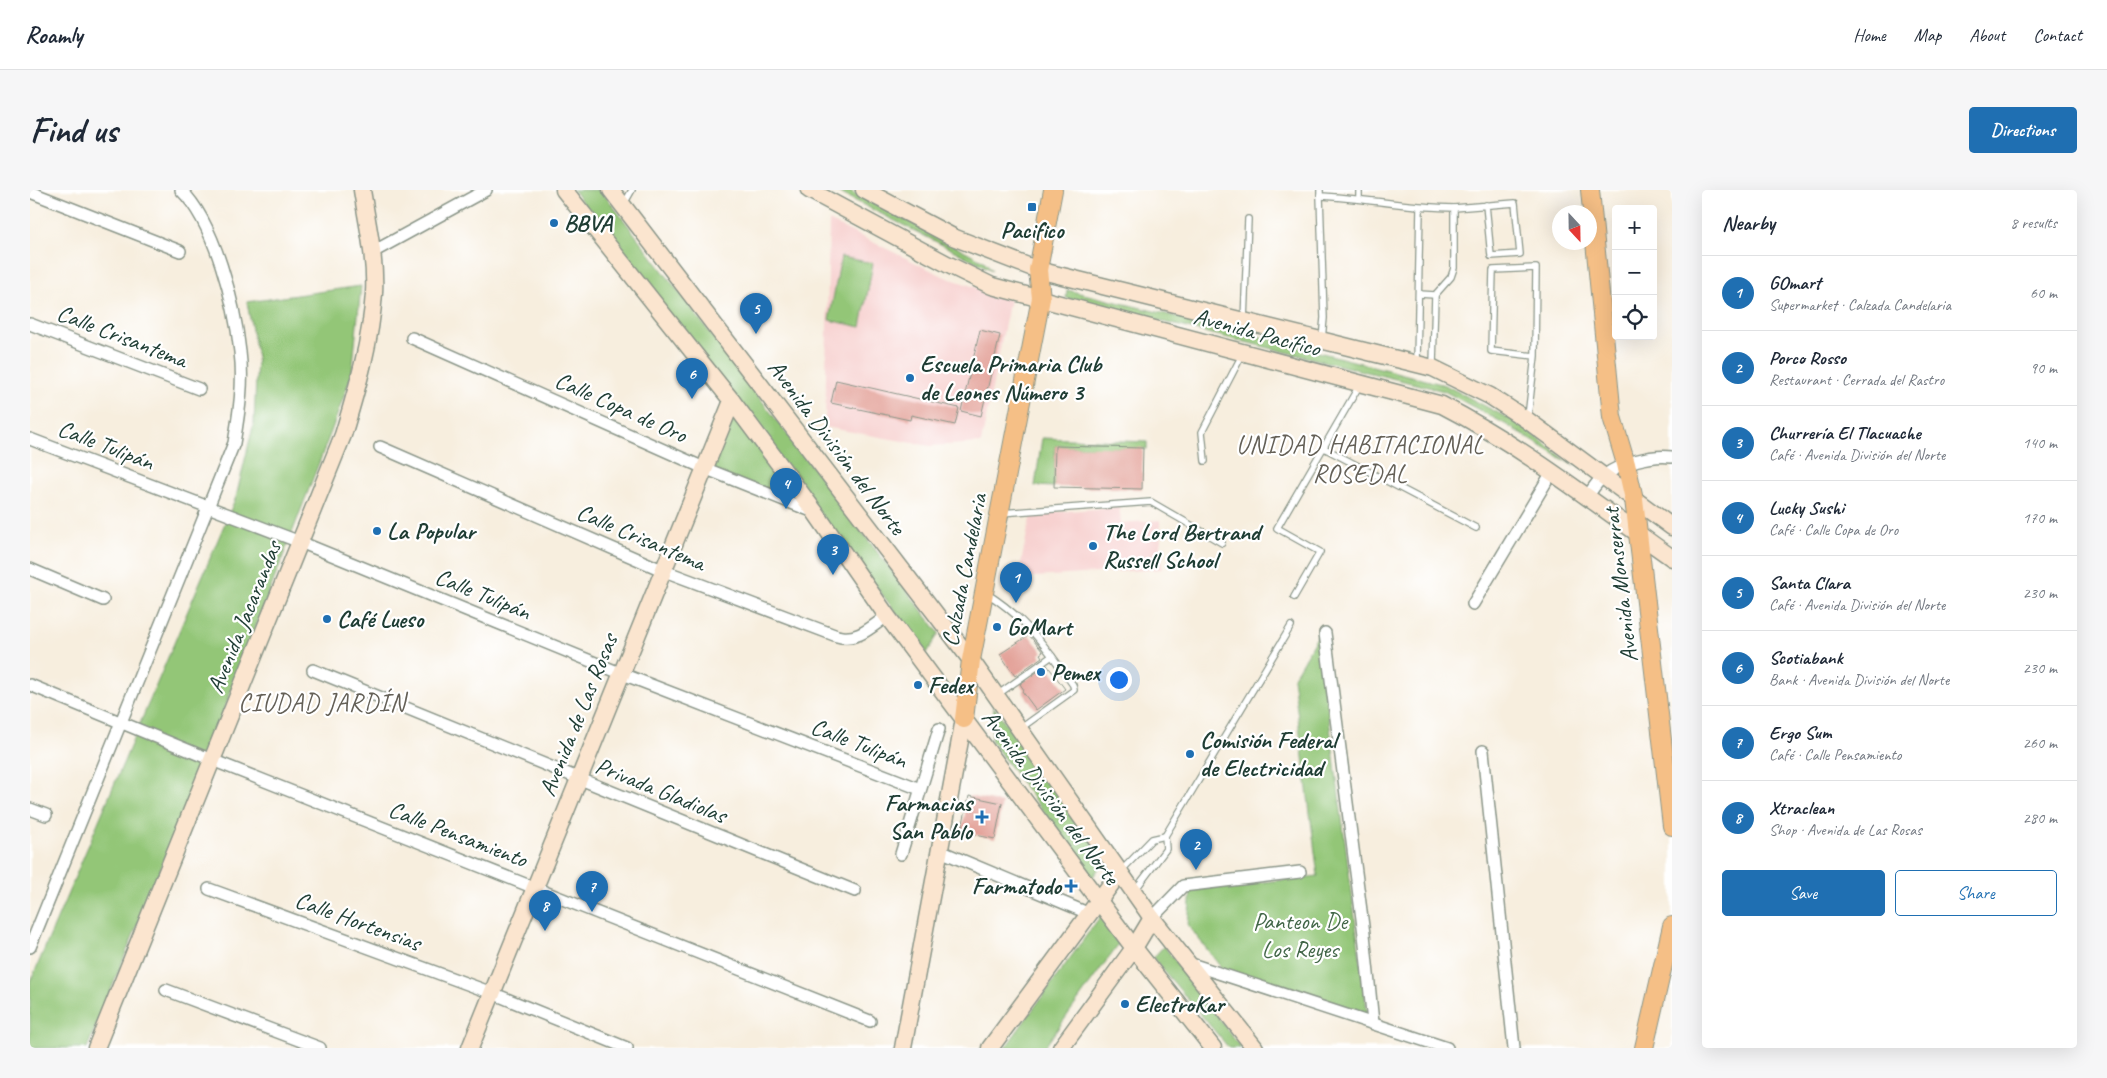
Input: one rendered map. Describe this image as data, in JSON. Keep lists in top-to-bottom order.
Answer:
{
  "streets": {
    "main road": ["Calzada Candelaria", "Avenida Monserrat"],
    "street": [
      "Avenida Pacífico",
      "Calle Crisantema",
      "Calle Copa de Oro",
      "Calle Tulipán",
      "Avenida División del Norte",
      "Avenida Jacarandas",
      "Avenida de Las Rosas",
      "Privada Gladiolas",
      "Calle Pensamiento",
      "Calle Hortensias"
    ]
  },
  "crossings": [
    ["Avenida Pacífico", "Calzada Candelaria"],
    ["Avenida Pacífico", "Avenida Monserrat"],
    ["Calle Crisantema", "Avenida División del Norte"],
    ["Calle Crisantema", "Avenida de Las Rosas"],
    ["Calle Copa de Oro", "Avenida División del Norte"],
    ["Calle Copa de Oro", "Avenida de Las Rosas"],
    ["Calle Tulipán", "Avenida Jacarandas"],
    ["Calle Tulipán", "Avenida de Las Rosas"],
    ["Avenida División del Norte", "Calzada Candelaria"],
    ["Avenida División del Norte", "Avenida de Las Rosas"],
    ["Avenida Jacarandas", "Calle Pensamiento"],
    ["Avenida de Las Rosas", "Privada Gladiolas"],
    ["Avenida de Las Rosas", "Calle Pensamiento"],
    ["Avenida de Las Rosas", "Calle Hortensias"]
  ],
  "districts": ["UNIDAD HABITACIONAL ROSEDAL", "CIUDAD JARDÍN"],
  "parks": ["Panteon De Los Reyes"],
  "places": {
    "transit": ["Pacifico"],
    "other": [
      "BBVA",
      "Escuela Primaria Club de Leones Número 3",
      "La Popular",
      "The Lord Bertrand Russell School",
      "Café Lueso",
      "GoMart",
      "Pemex",
      "Fedex",
      "Comisión Federal de Electricidad",
      "ElectroKar"
    ],
    "health": ["Farmacias San Pablo", "Farmatodo"]
  },
  "north": "bottom",
  "page": {
    "header": "Roamly",
    "nav": [
      "Home",
      "Map",
      "About",
      "Contact"
    ],
    "buttons": [
      "Directions",
      ["Save", "Share"]
    ],
    "title": "Find us",
    "heading": ["Nearby", "8 results"],
    "map_buttons": ["+", "−"],
    "list": [
      {
        "mark": "1",
        "name": "GOmart",
        "note": "Supermarket · Calzada Candelaria",
        "value": "60 m"
      },
      {
        "mark": "2",
        "name": "Porco Rosso",
        "note": "Restaurant · Cerrada del Rastro",
        "value": "90 m"
      },
      {
        "mark": "3",
        "name": "Churrería El Tlacuache",
        "note": "Café · Avenida División del Norte",
        "value": "140 m"
      },
      {
        "mark": "4",
        "name": "Lucky Sushi",
        "note": "Café · Calle Copa de Oro",
        "value": "170 m"
      },
      {
        "mark": "5",
        "name": "Santa Clara",
        "note": "Café · Avenida División del Norte",
        "value": "230 m"
      },
      {
        "mark": "6",
        "name": "Scotiabank",
        "note": "Bank · Avenida División del Norte",
        "value": "230 m"
      },
      {
        "mark": "7",
        "name": "Ergo Sum",
        "note": "Café · Calle Pensamiento",
        "value": "260 m"
      },
      {
        "mark": "8",
        "name": "Xtraclean",
        "note": "Shop · Avenida de Las Rosas",
        "value": "280 m"
      }
    ],
    "pins": [
      "5",
      "6",
      "4",
      "3",
      "1",
      "2",
      "7",
      "8"
    ]
  }
}
